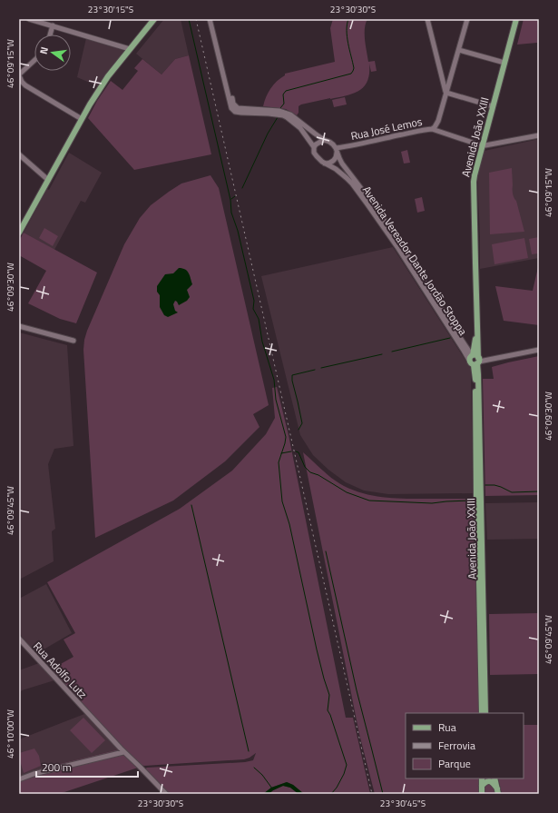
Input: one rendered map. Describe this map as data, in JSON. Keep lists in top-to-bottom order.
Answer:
{
  "streets": {
    "main road": ["Avenida João XXIII"],
    "street": ["Rua José Lemos", "Avenida Vereador Dante Jordão Stoppa", "Rua Adolfo Lutz"]
  },
  "crossings": [
    ["Rua José Lemos", "Avenida João XXIII"],
    ["Rua José Lemos", "Avenida Vereador Dante Jordão Stoppa"],
    ["Avenida João XXIII", "Avenida Vereador Dante Jordão Stoppa"]
  ],
  "legend": ["Rua", "Ferrovia", "Parque"],
  "scale_bar": "200 m",
  "north": "left",
  "coordinates": [
    "23°30'15\"S",
    "23°30'30\"S",
    "46°09'15\"W",
    "46°09'30\"W",
    "46°09'45\"W",
    "46°10'00\"W",
    "23°30'45\"S"
  ]
}
